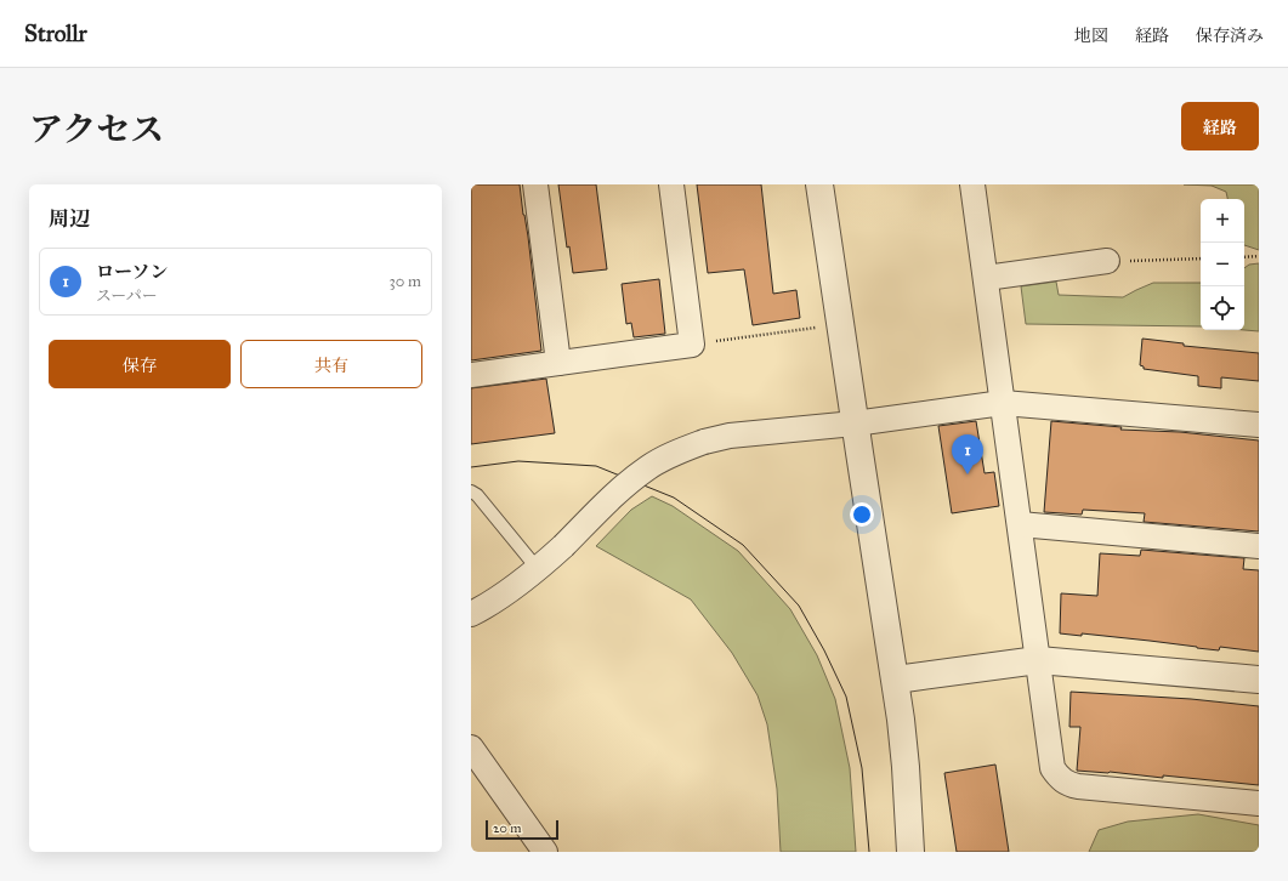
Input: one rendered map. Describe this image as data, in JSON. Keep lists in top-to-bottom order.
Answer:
{
  "scale_bar": "20 m",
  "page": {
    "header": "Strollr",
    "nav": ["地図", "経路", "保存済み"],
    "title": "アクセス",
    "buttons": [
      "経路",
      ["保存", "共有"]
    ],
    "heading": "周辺",
    "map_buttons": ["+", "−"],
    "list": [
      {
        "mark": "1",
        "name": "ローソン",
        "note": "スーパー",
        "value": "30 m"
      }
    ],
    "pins": "1",
    "scale": "20 m"
  }
}
